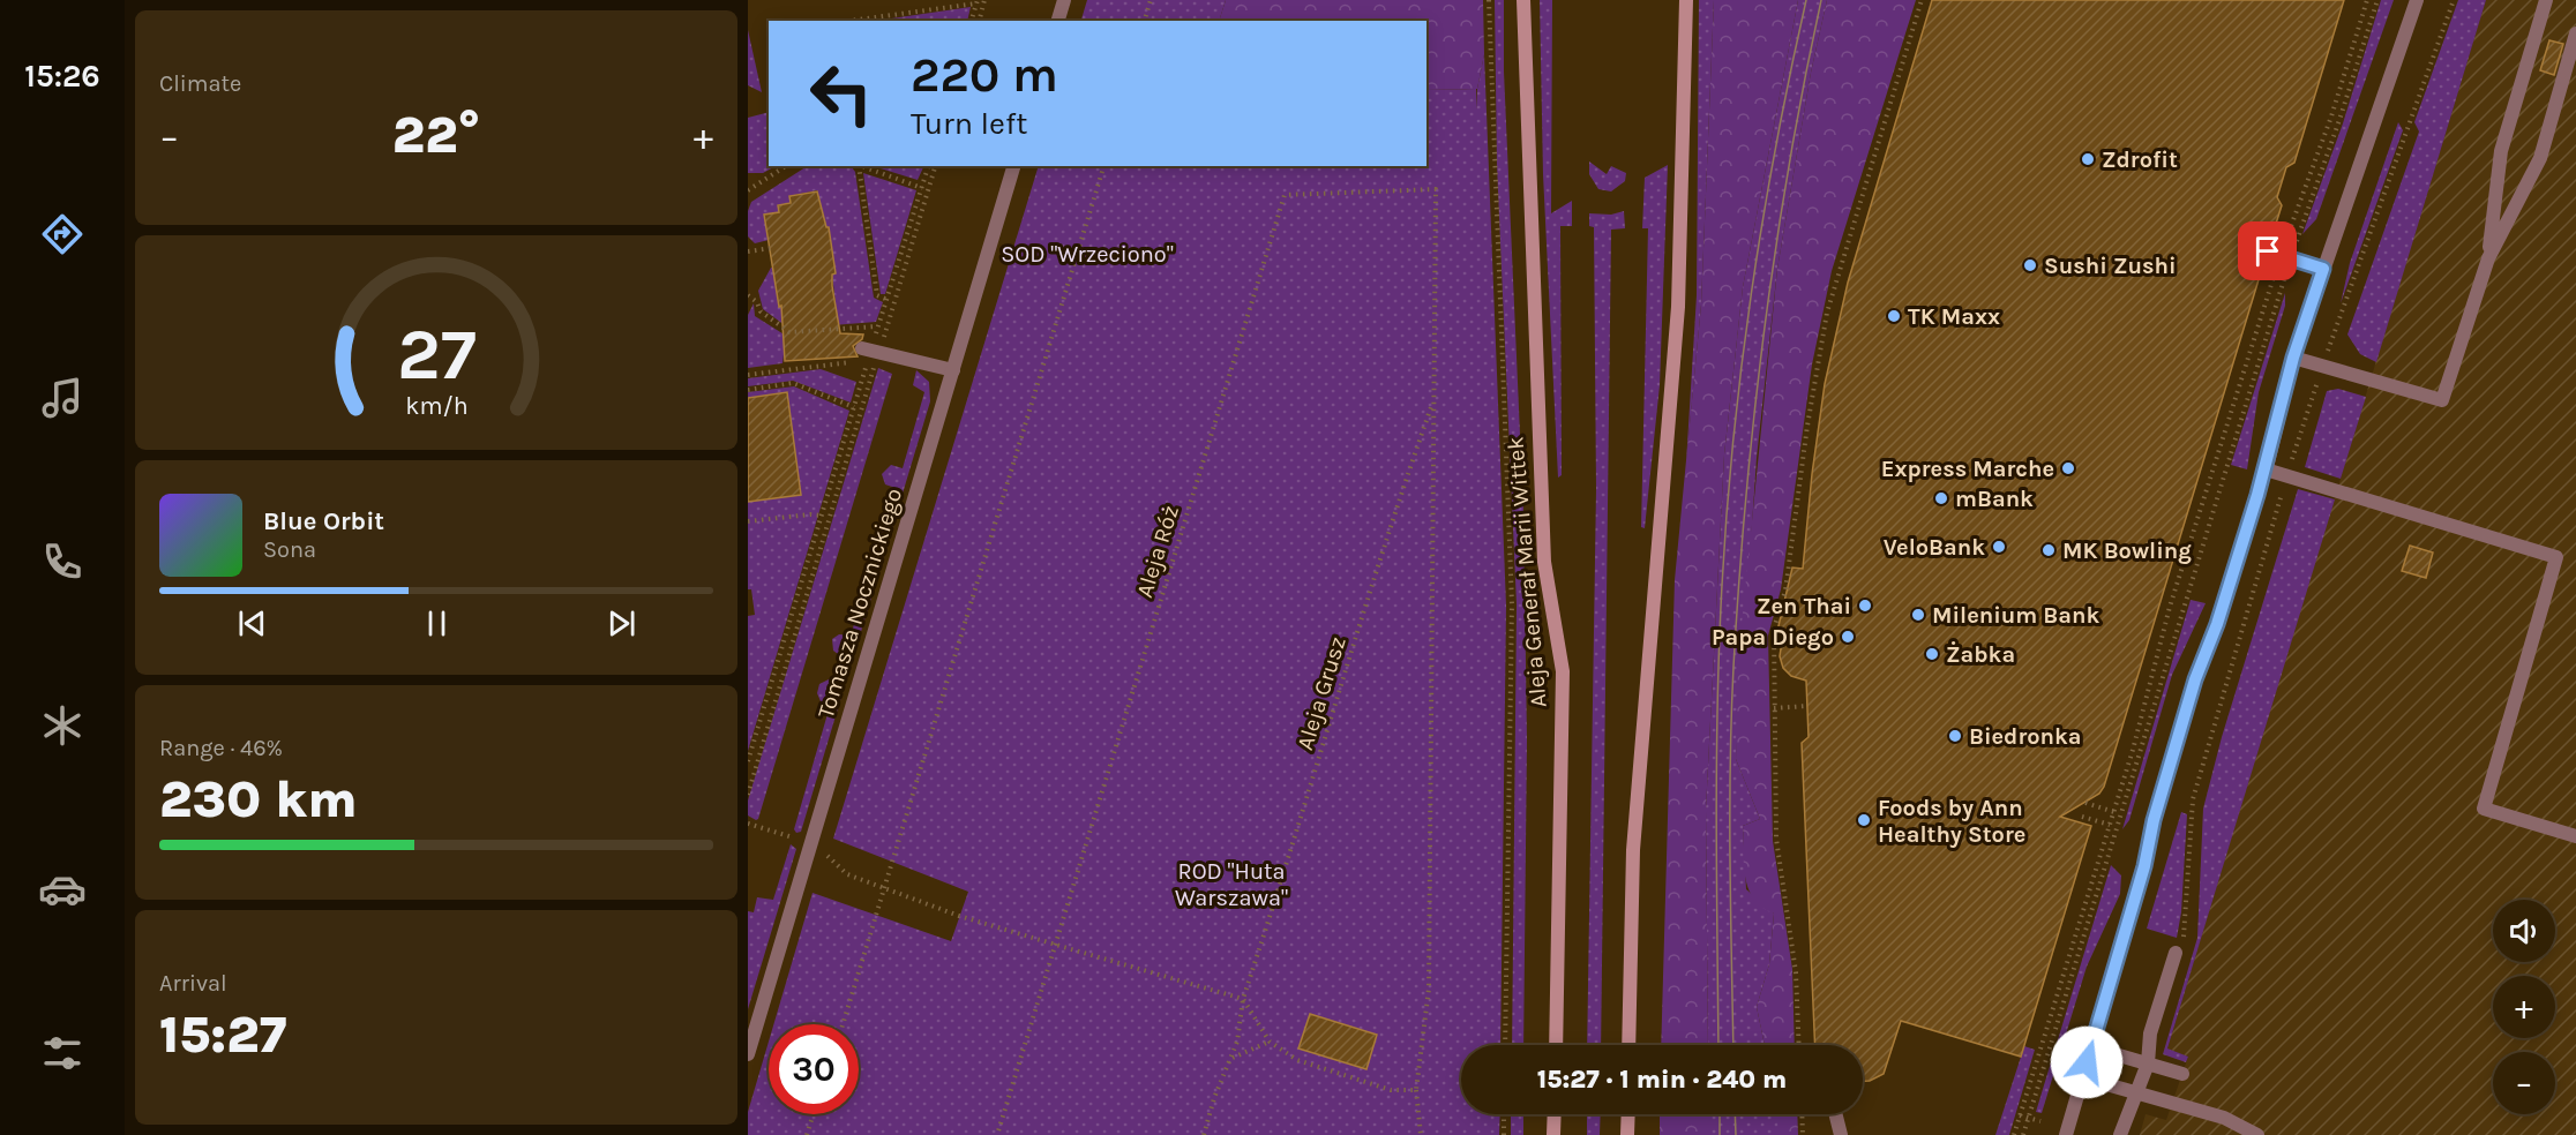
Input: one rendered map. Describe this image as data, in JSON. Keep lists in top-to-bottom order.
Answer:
{
  "streets": {
    "main road": ["Aleja Generał Marii Wittek"],
    "street": ["Tomasza Nocznickiego"],
    "path": ["Aleja Róż", "Aleja Grusz"]
  },
  "crossings": [
    ["Aleja Róż", "Aleja Grusz"]
  ],
  "parks": ["SOD \"Wrzeciono\"", "ROD \"Huta Warszawa\""],
  "places": [
    "Zdrofit",
    "Sushi Zushi",
    "TK Maxx",
    "Express Marche",
    "mBank",
    "VeloBank",
    "MK Bowling",
    "Zen Thai",
    "Milenium Bank",
    "Papa Diego",
    "Żabka",
    "Biedronka",
    "Foods by Ann Healthy Store"
  ],
  "page": {
    "tabs": "15:26",
    "tile": [
      "Climate",
      ["Range · 46%", "230 km"],
      ["Arrival", "15:27"]
    ],
    "turn": ["220 m", "Turn left"],
    "heat": ["−", "22°", "+"],
    "song": ["Blue Orbit", "Sona"],
    "map_buttons": ["+", "−"],
    "limit": "30",
    "trip": "15:27 · 1 min · 240 m",
    "gauge": ["27", "km/h"]
  }
}
